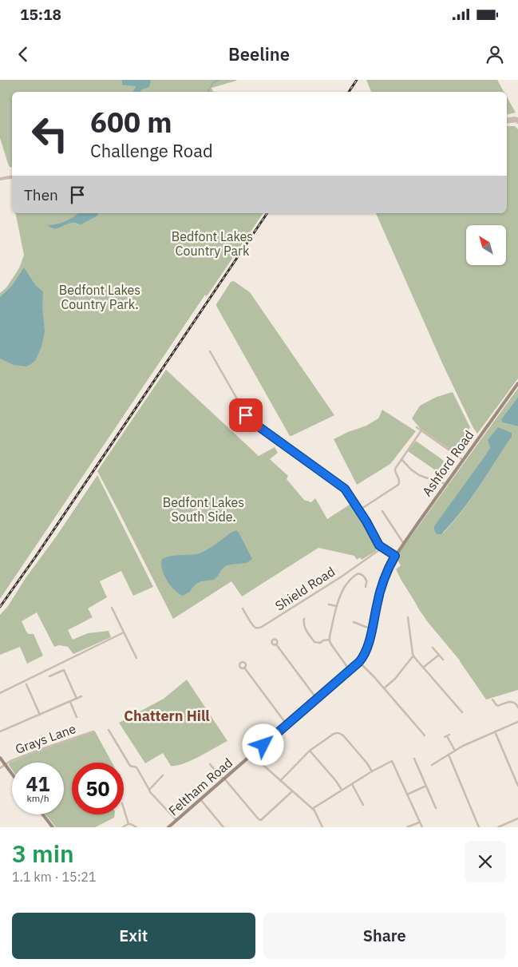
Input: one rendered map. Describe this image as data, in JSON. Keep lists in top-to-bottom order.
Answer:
{
  "streets": {
    "main road": ["Ashford Road", "Feltham Road"],
    "street": ["Shield Road", "Grays Lane"]
  },
  "crossings": [
    ["Ashford Road", "Feltham Road"]
  ],
  "districts": ["Chattern Hill"],
  "parks": ["Bedfont Lakes Country Park", "Bedfont Lakes Country Park.", "Bedfont Lakes South Side."],
  "north": "top left",
  "page": {
    "status": "15:18",
    "header": "Beeline",
    "turn": ["600 m", "Challenge Road"],
    "then": "Then",
    "speed": "41 km/h",
    "limit": "50",
    "heading": ["3 min", "1.1 km · 15:21"],
    "buttons": ["Exit", "Share"]
  }
}
